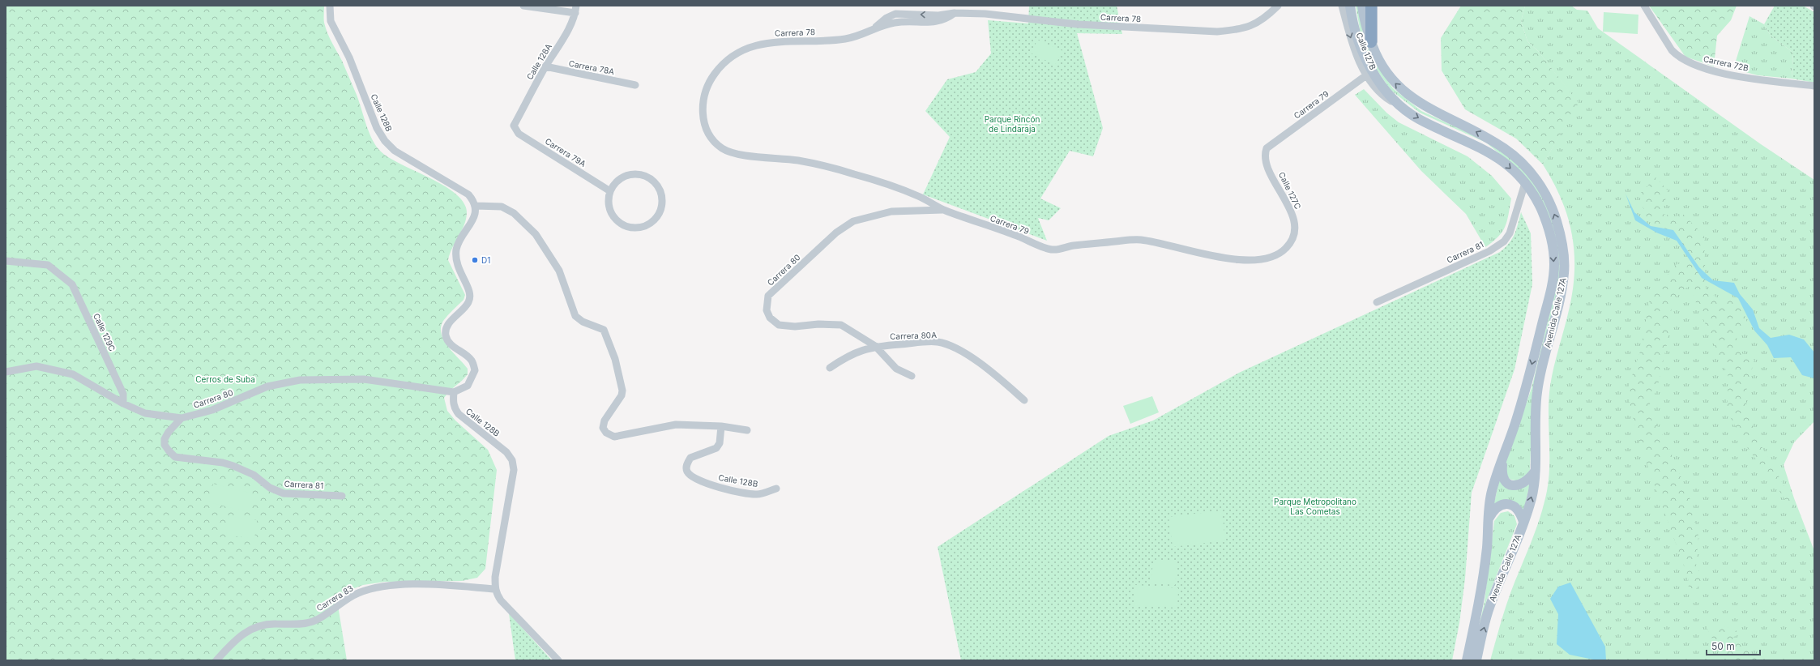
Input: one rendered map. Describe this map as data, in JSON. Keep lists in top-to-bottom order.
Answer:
{
  "streets": {
    "main road": ["Avenida Calle 127A"],
    "street": [
      "Carrera 78",
      "Calle 127B",
      "Calle 128A",
      "Carrera 72B",
      "Carrera 78A",
      "Carrera 79",
      "Calle 128B",
      "Carrera 79A",
      "Calle 127C",
      "Carrera 81",
      "Carrera 80",
      "Calle 129C",
      "Carrera 80A",
      "Carrera 83"
    ]
  },
  "crossings": [
    ["Carrera 78", "Carrera 79"],
    ["Calle 127B", "Carrera 79"],
    ["Calle 127B", "Avenida Calle 127A"],
    ["Calle 128A", "Carrera 78A"],
    ["Calle 128A", "Carrera 79A"],
    ["Carrera 79", "Calle 127C"],
    ["Carrera 79", "Carrera 80"],
    ["Calle 128B", "Carrera 80"],
    ["Calle 128B", "Carrera 83"],
    ["Carrera 81", "Carrera 80"],
    ["Carrera 81", "Avenida Calle 127A"],
    ["Carrera 80", "Calle 129C"],
    ["Carrera 80", "Carrera 80A"]
  ],
  "one_way": ["Calle 127B"],
  "parks": ["Parque Rincón de Lindaraja", "Cerros de Suba", "Parque Metropolitano Las Cometas"],
  "places": ["D1"],
  "scale_bar": "50 m"
}
